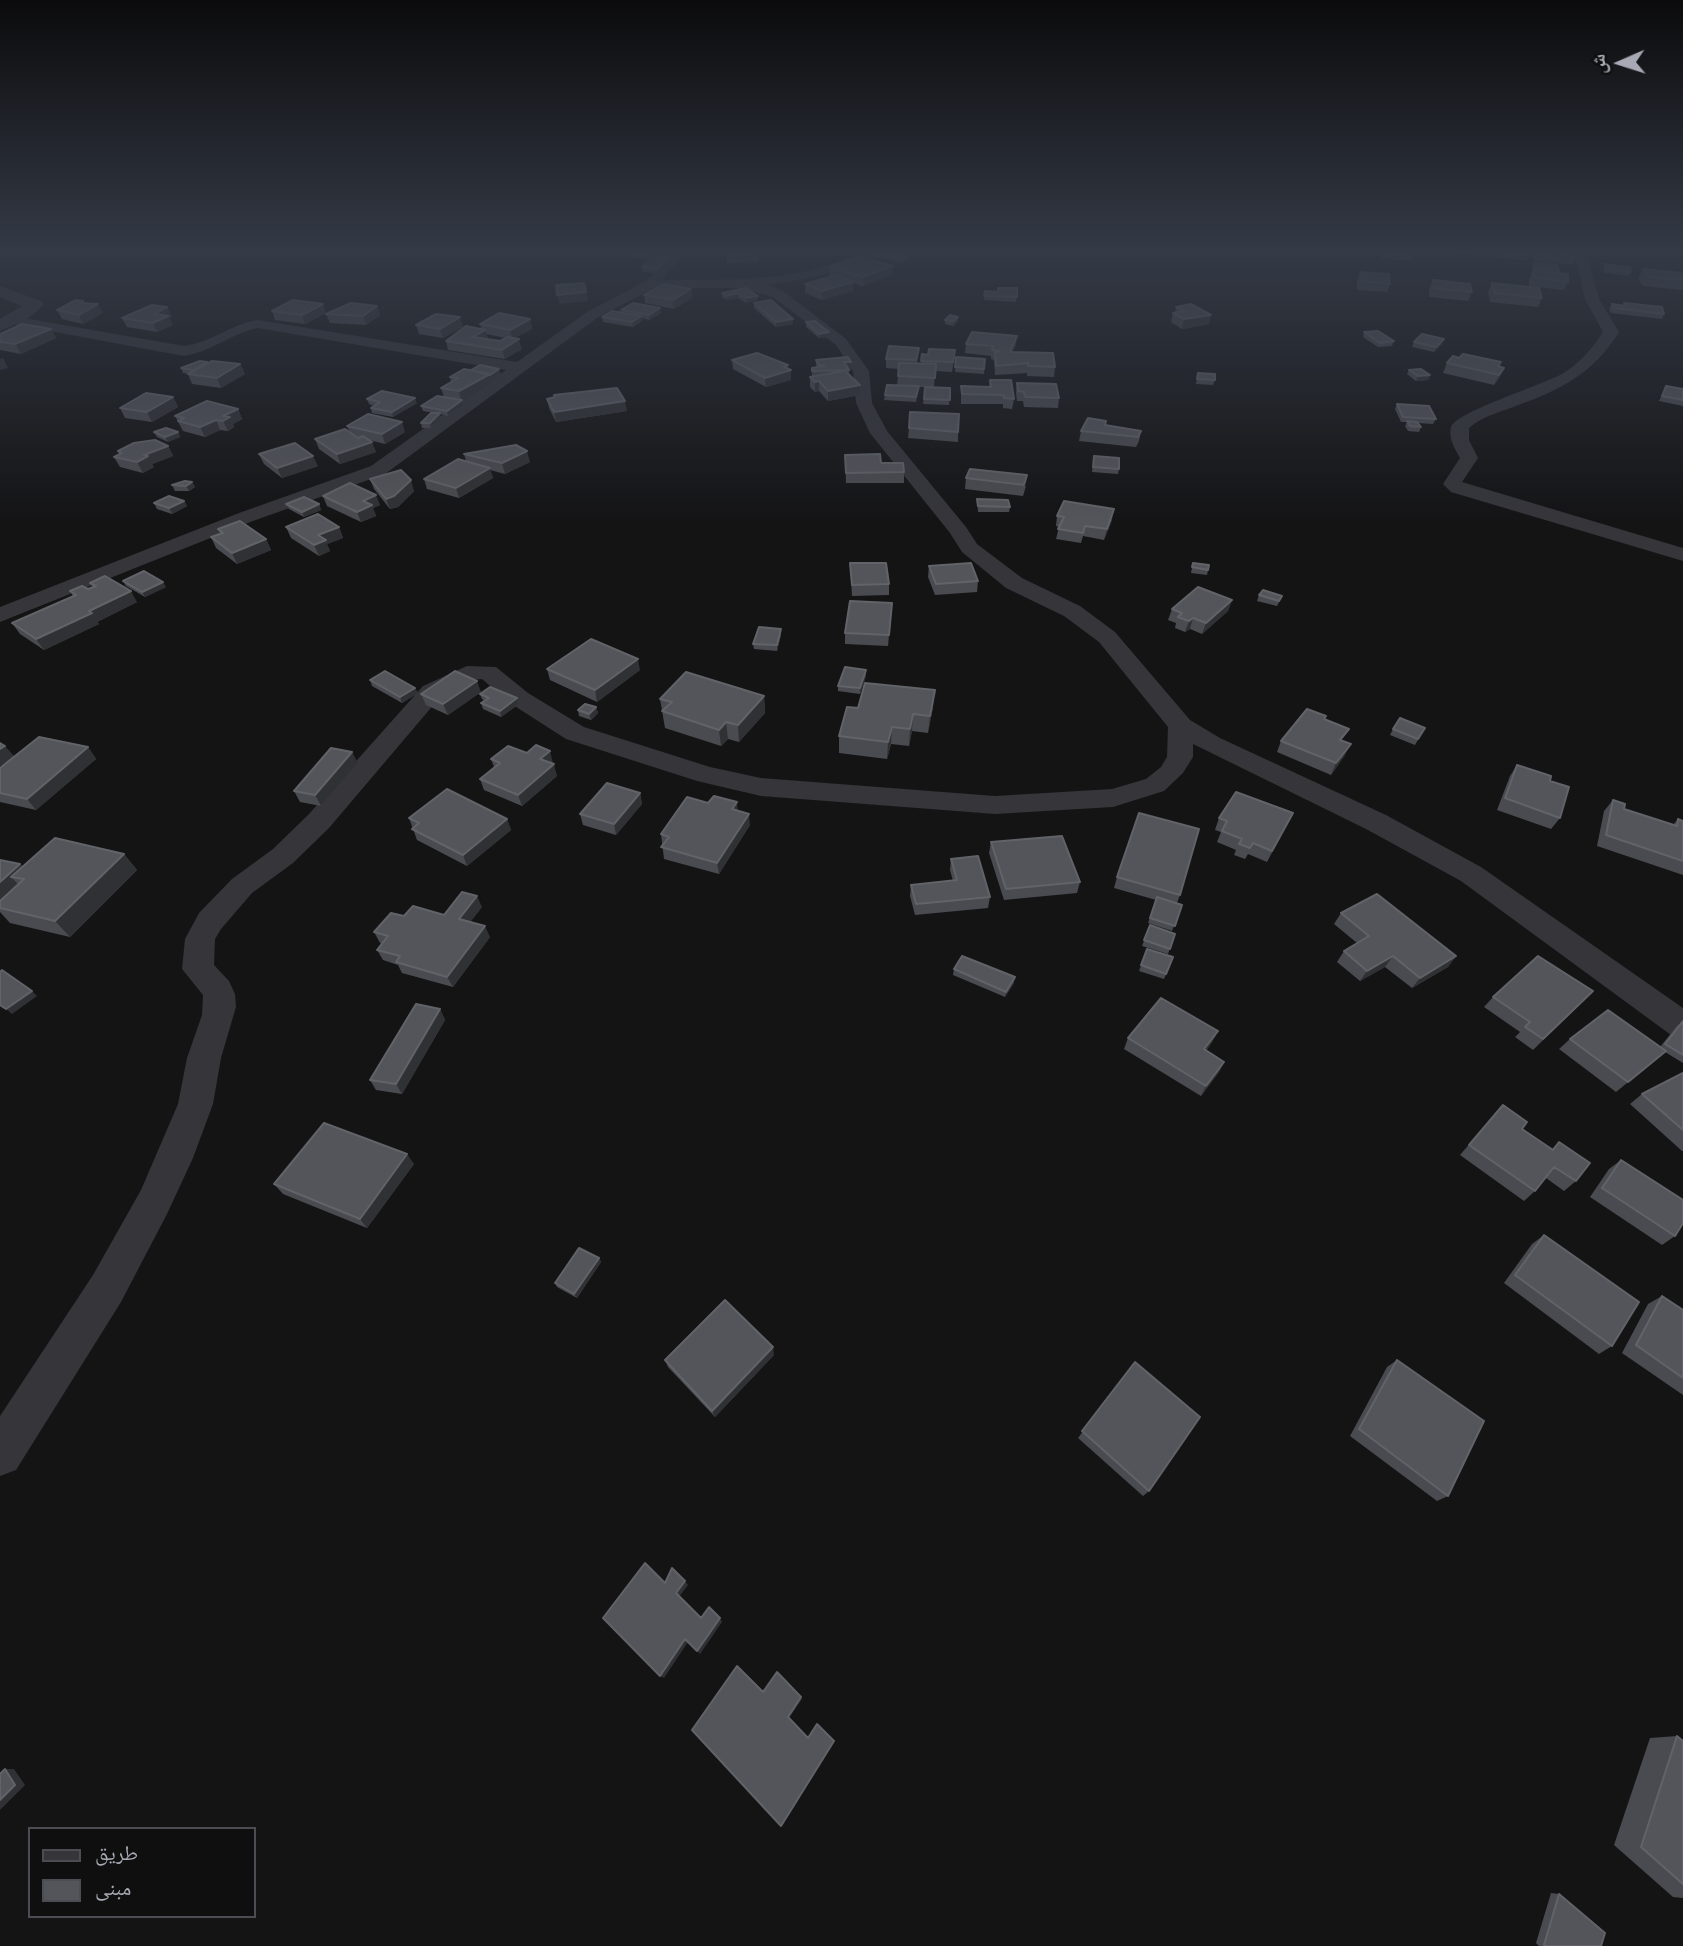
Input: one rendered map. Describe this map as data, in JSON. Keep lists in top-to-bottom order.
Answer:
{
  "legend": ["طريق", "مبنى"],
  "north": "left"
}
